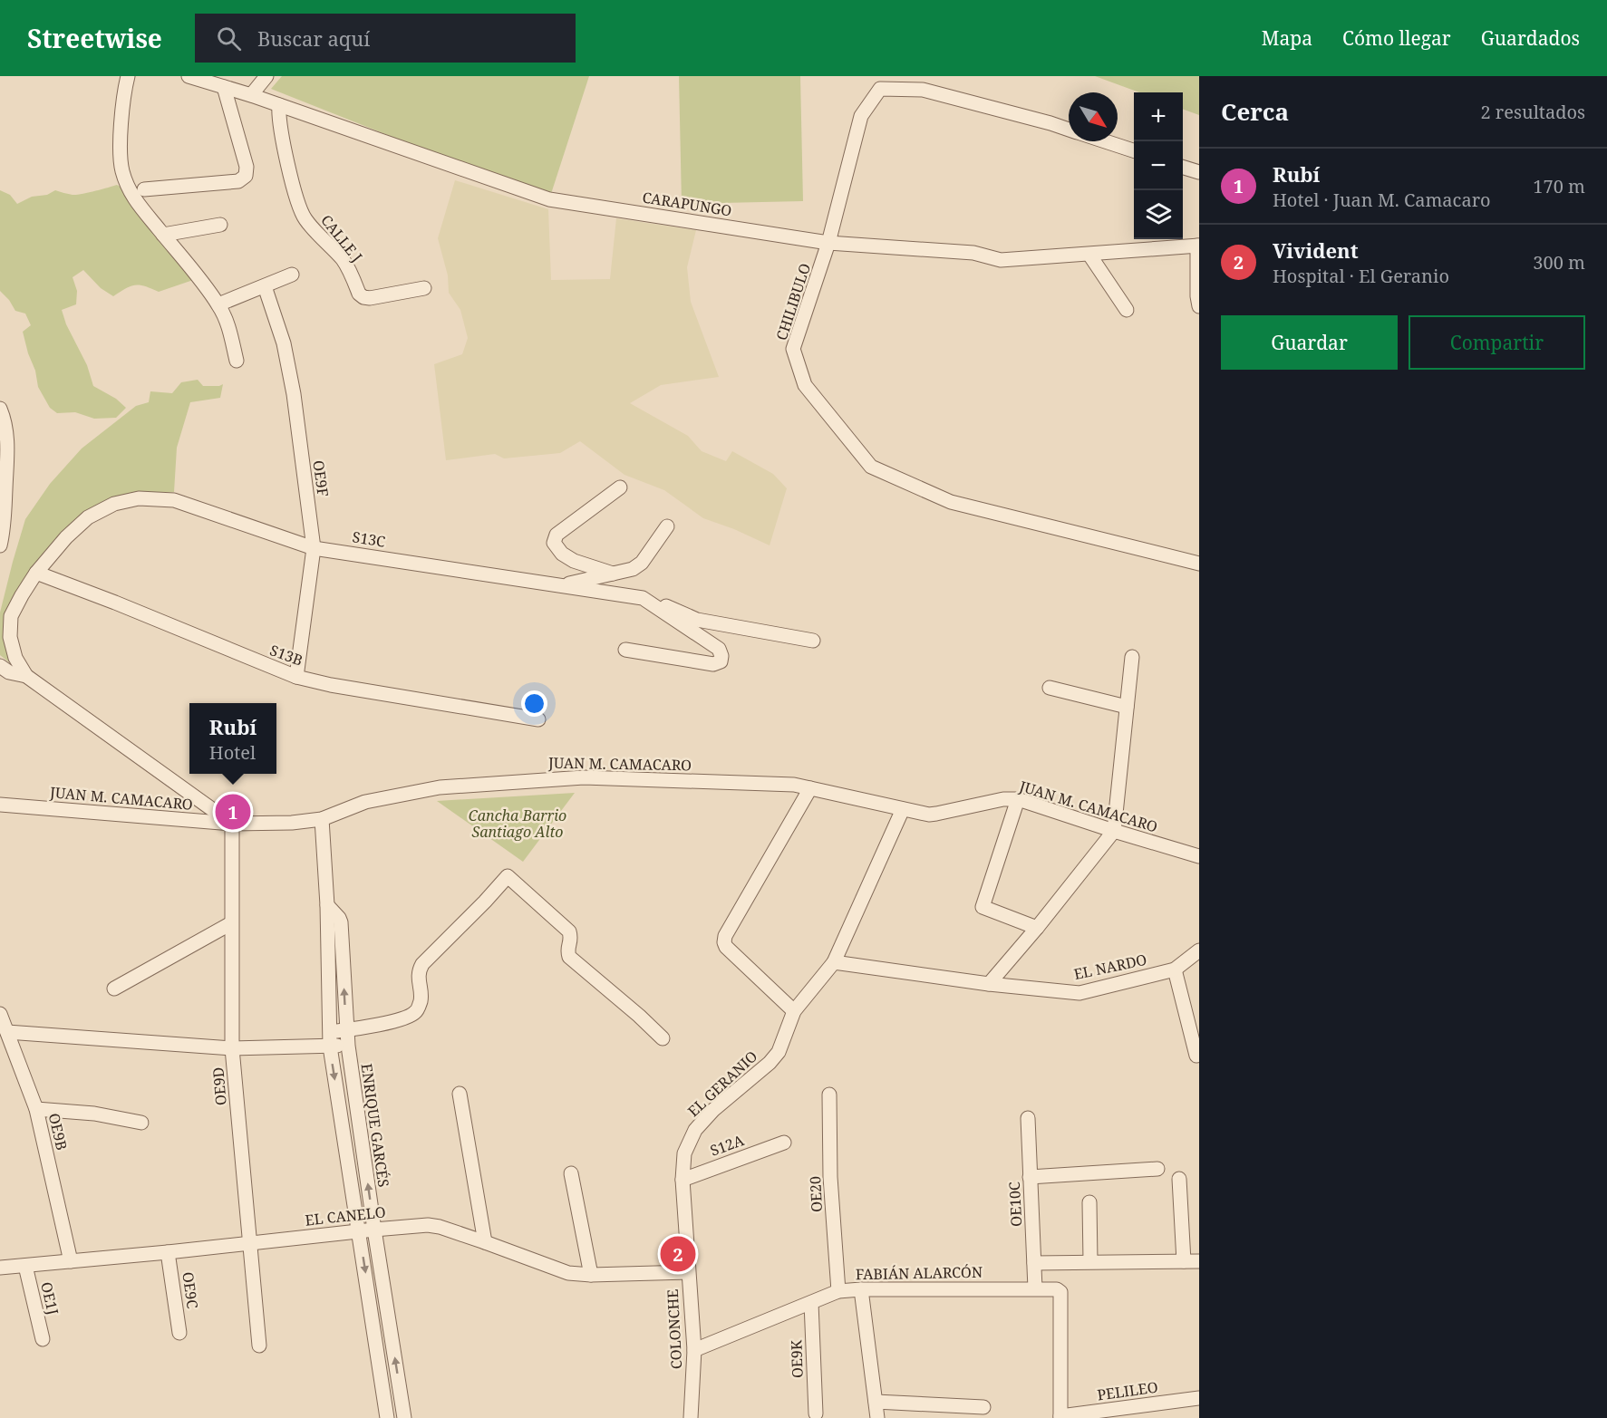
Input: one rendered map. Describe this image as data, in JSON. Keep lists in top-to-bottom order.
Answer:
{
  "streets": {
    "street": [
      "CARAPUNGO",
      "CALLE J",
      "CHILIBULO",
      "OE9F",
      "S13C",
      "S13B",
      "JUAN M. CAMACARO",
      "EL NARDO",
      "EL GERANIO",
      "OE9D",
      "ENRIQUE GARCÉS",
      "OE9B",
      "S12A",
      "OE20",
      "OE10C",
      "EL CANELO",
      "FABIÁN ALARCÓN",
      "OE9C",
      "OE1J",
      "COLONCHE",
      "OE9K",
      "PELILEO"
    ]
  },
  "crossings": [
    ["CARAPUNGO", "CALLE J"],
    ["CARAPUNGO", "CHILIBULO"],
    ["OE9F", "S13C"],
    ["OE9F", "S13B"],
    ["S13C", "S13B"],
    ["JUAN M. CAMACARO", "EL GERANIO"],
    ["JUAN M. CAMACARO", "OE9D"],
    ["JUAN M. CAMACARO", "ENRIQUE GARCÉS"],
    ["EL GERANIO", "S12A"],
    ["EL GERANIO", "EL CANELO"],
    ["EL GERANIO", "COLONCHE"],
    ["OE9D", "EL CANELO"],
    ["ENRIQUE GARCÉS", "EL CANELO"],
    ["OE9B", "EL CANELO"],
    ["OE20", "FABIÁN ALARCÓN"],
    ["OE10C", "FABIÁN ALARCÓN"],
    ["EL CANELO", "OE9C"],
    ["EL CANELO", "OE1J"],
    ["EL CANELO", "COLONCHE"],
    ["FABIÁN ALARCÓN", "COLONCHE"],
    ["FABIÁN ALARCÓN", "OE9K"],
    ["FABIÁN ALARCÓN", "PELILEO"]
  ],
  "parks": ["Cancha Barrio Santiago Alto"],
  "north": "bottom right",
  "page": {
    "header": "Streetwise",
    "search": "Buscar aquí",
    "nav": ["Mapa", "Cómo llegar", "Guardados"],
    "heading": ["Cerca", "2 resultados"],
    "map_buttons": ["+", "−"],
    "list": [
      {
        "mark": "1",
        "name": "Rubí",
        "note": "Hotel · Juan M. Camacaro",
        "value": "170 m"
      },
      {
        "mark": "2",
        "name": "Vivident",
        "note": "Hospital · El Geranio",
        "value": "300 m"
      }
    ],
    "buttons": ["Guardar", "Compartir"],
    "popup": ["Rubí", "Hotel"],
    "pins": ["1", "2"]
  }
}
